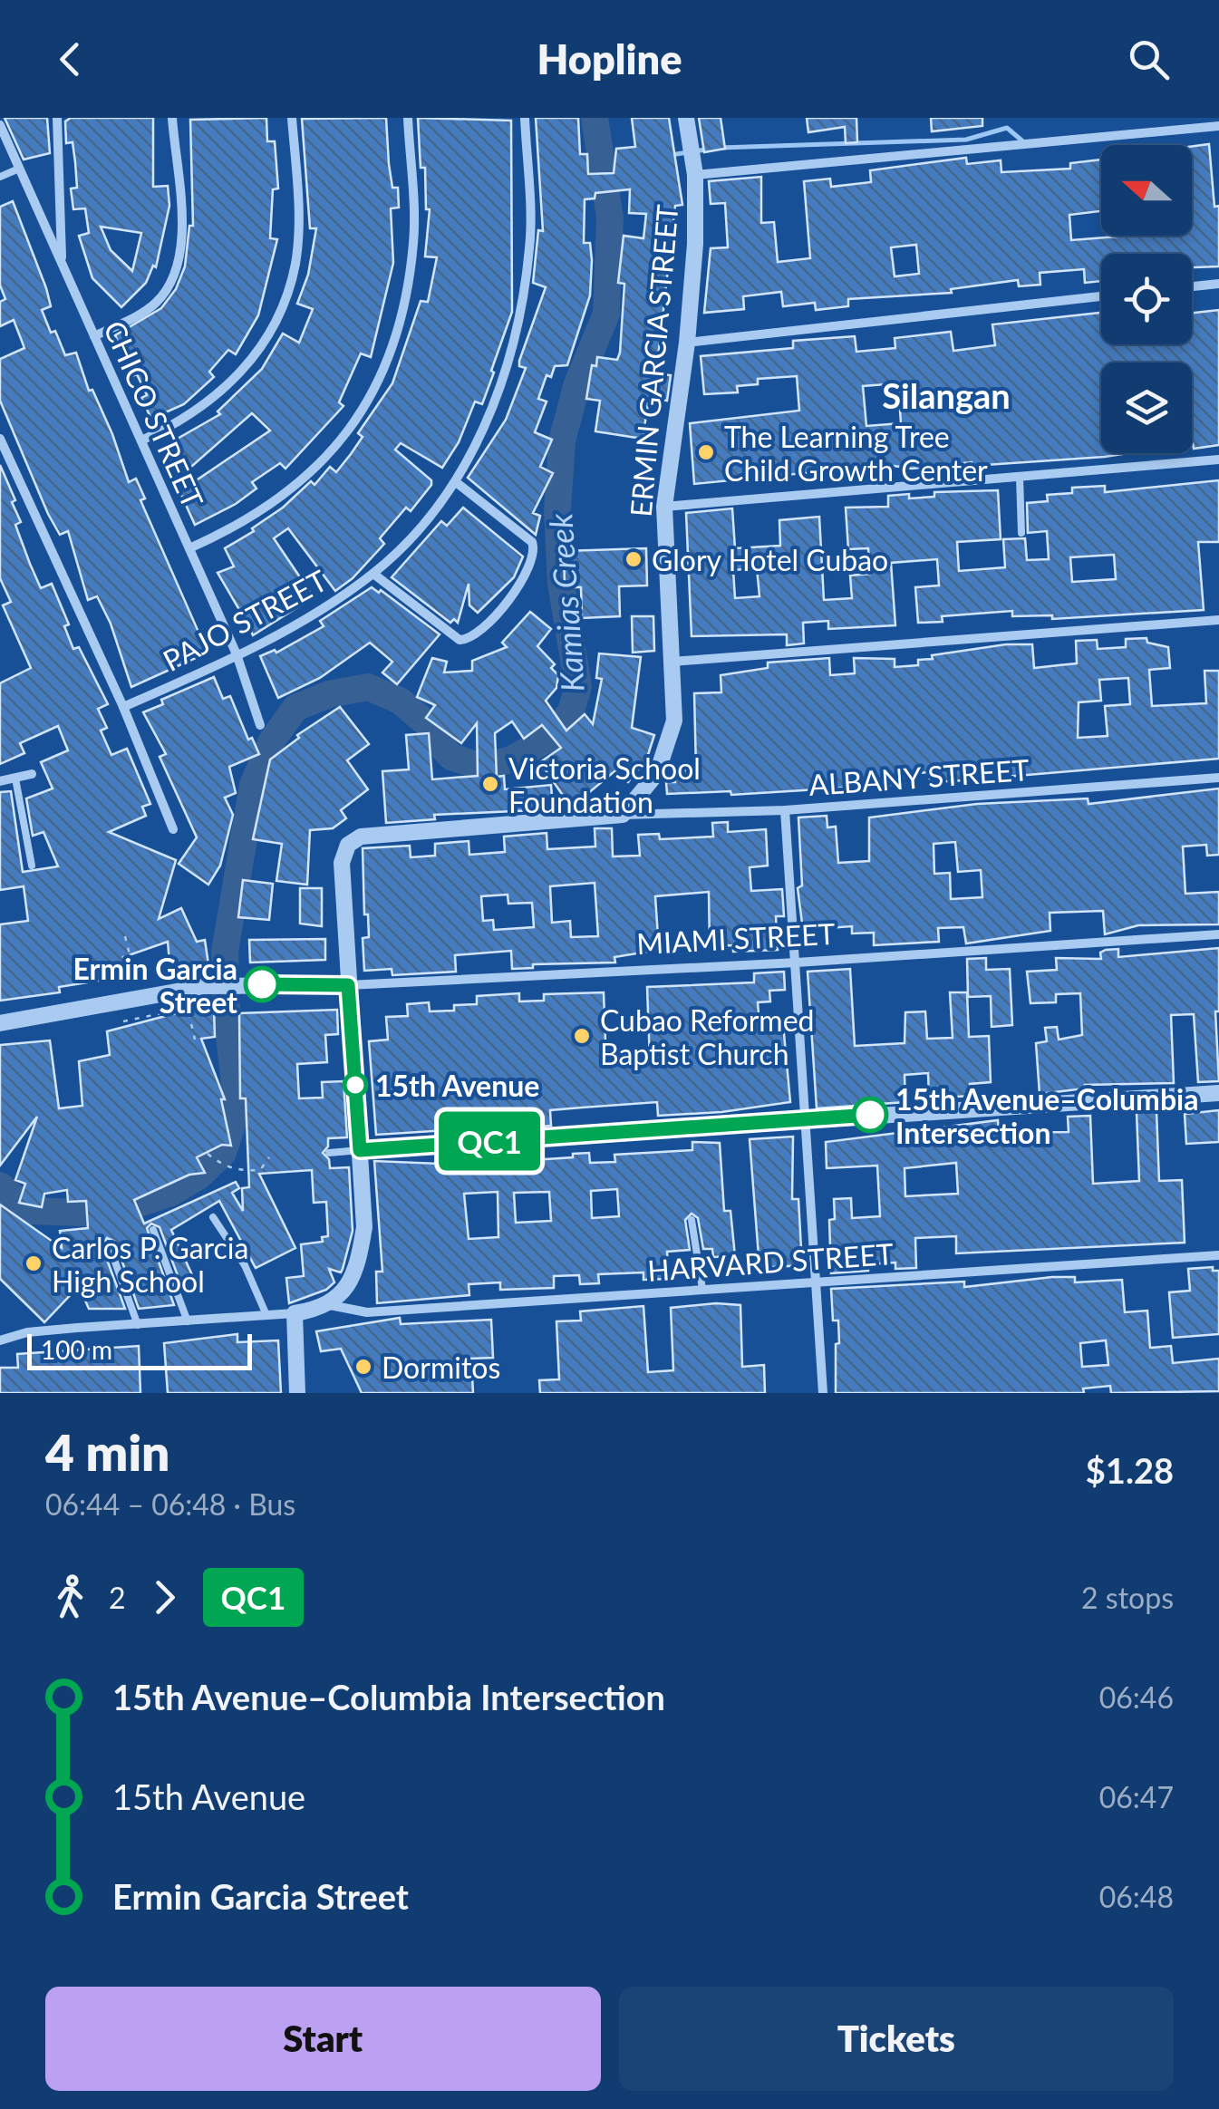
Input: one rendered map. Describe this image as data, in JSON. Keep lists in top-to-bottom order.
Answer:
{
  "streets": {
    "street": [
      "ERMIN GARCIA STREET",
      "CHICO STREET",
      "PAJO STREET",
      "ALBANY STREET",
      "MIAMI STREET",
      "HARVARD STREET"
    ]
  },
  "crossings": [
    ["ERMIN GARCIA STREET", "ALBANY STREET"],
    ["CHICO STREET", "PAJO STREET"]
  ],
  "districts": ["Silangan"],
  "water": ["Kamias Creek"],
  "places": [
    "The Learning Tree Child Growth Center",
    "Glory Hotel Cubao",
    "Victoria School Foundation",
    "Ermin Garcia Street",
    "Cubao Reformed Baptist Church",
    "15th Avenue",
    "15th Avenue–Columbia Intersection",
    "Carlos P. Garcia High School",
    "Dormitos"
  ],
  "lines": ["bus line QC1"],
  "scale_bar": "100 m",
  "north": "left",
  "page": {
    "header": "Hopline",
    "on_map": "QC1",
    "scale": "100 m",
    "heading": ["4 min", "06:44 – 06:48 · Bus", "$1.28"],
    "legs": ["2", "QC1", "2 stops"],
    "list": [
      {
        "name": "15th Avenue–Columbia Intersection",
        "value": "06:46"
      },
      {
        "name": "15th Avenue",
        "value": "06:47"
      },
      {
        "name": "Ermin Garcia Street",
        "value": "06:48"
      }
    ],
    "buttons": ["Start", "Tickets"]
  }
}
